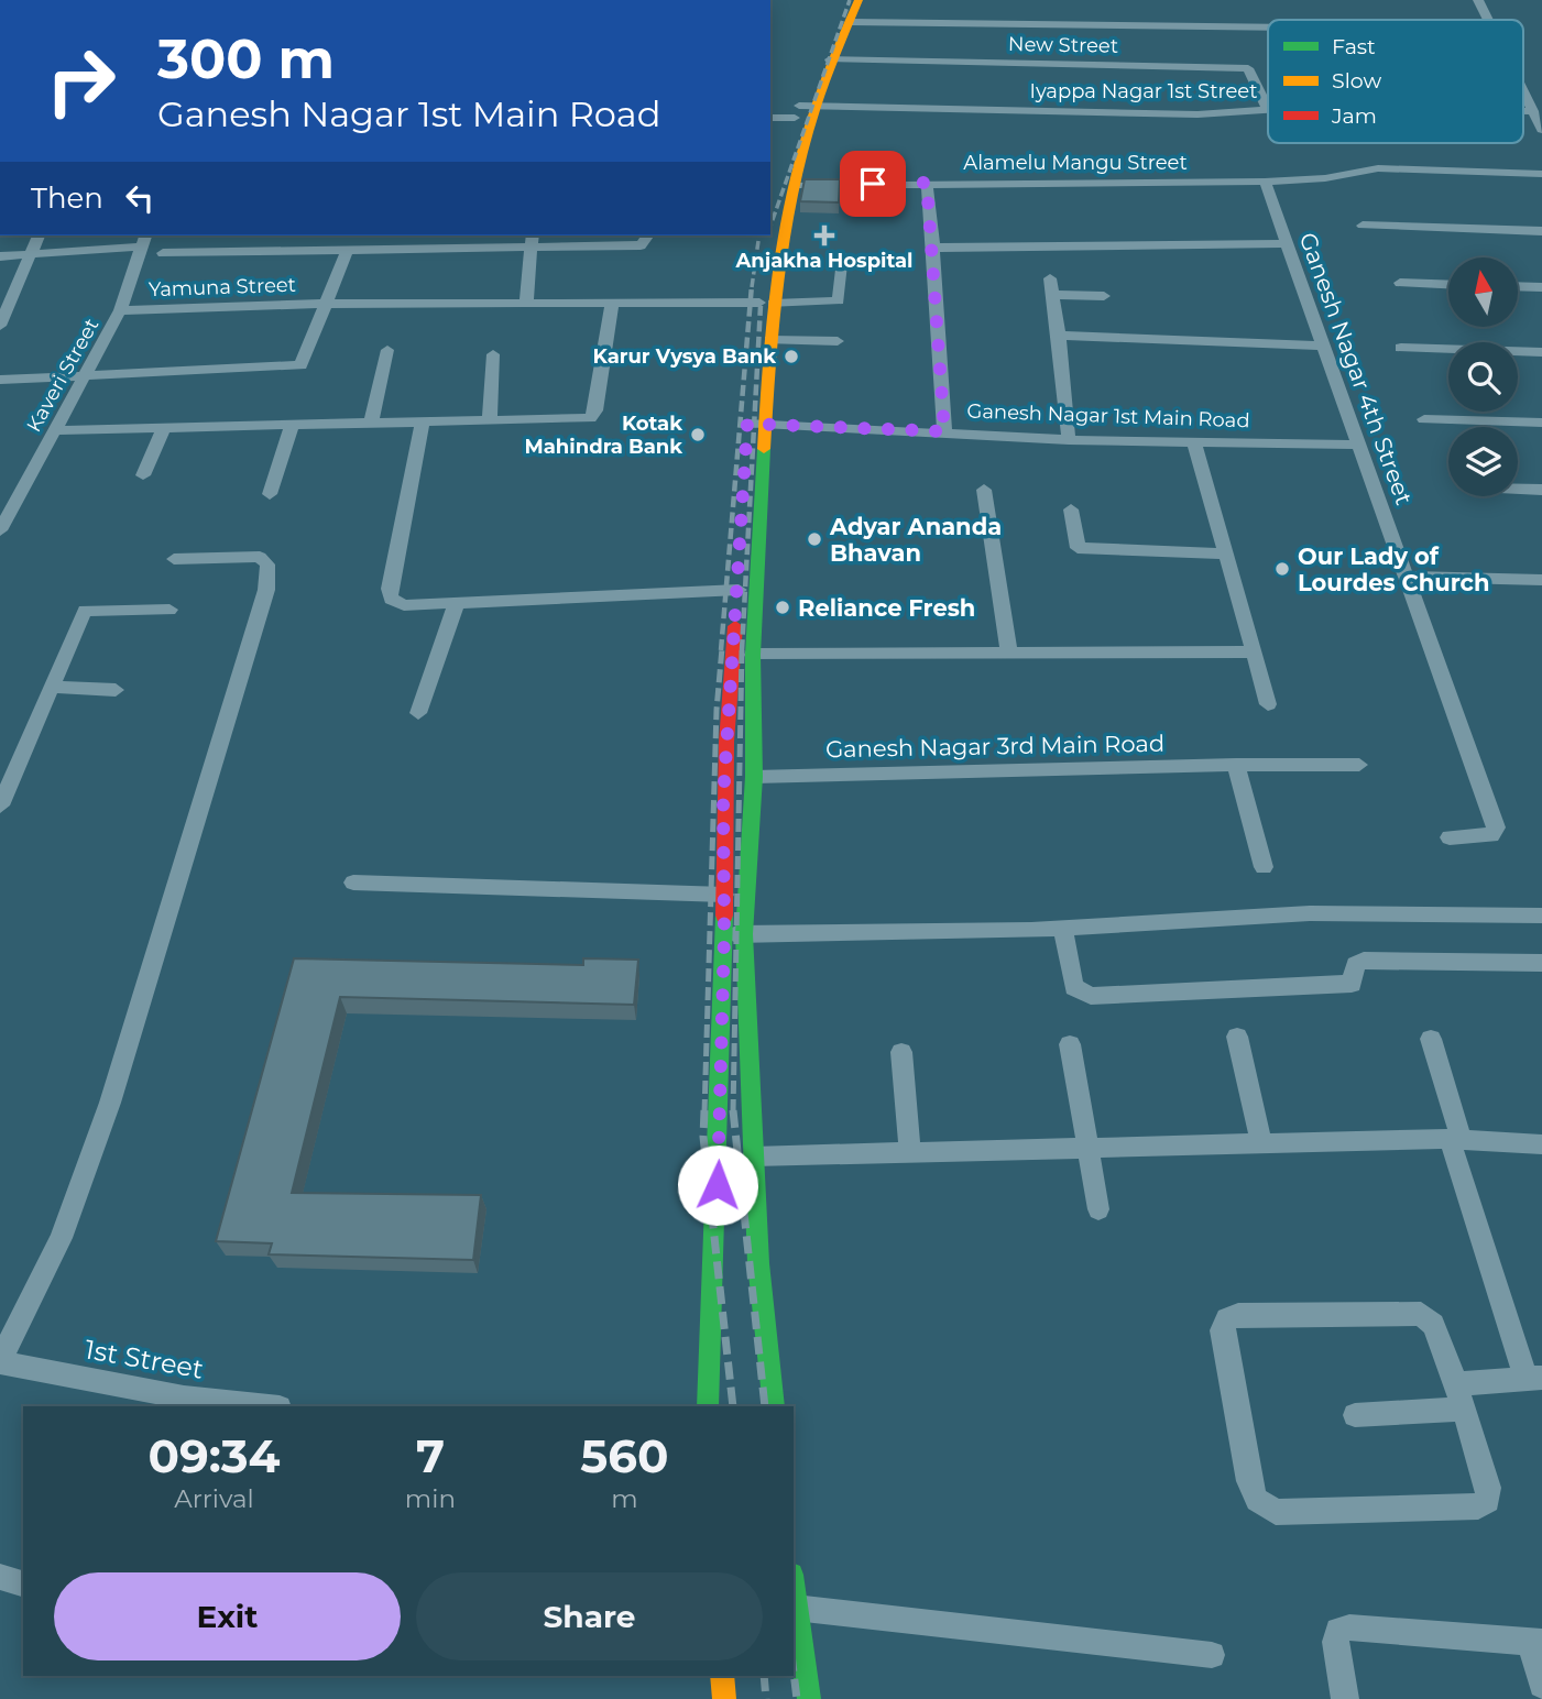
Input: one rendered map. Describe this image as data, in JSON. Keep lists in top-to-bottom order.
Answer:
{
  "streets": {
    "street": [
      "New Street",
      "Iyappa Nagar 1st Street",
      "Alamelu Mangu Street",
      "Yamuna Street",
      "Ganesh Nagar 4th Street",
      "Kaveri Street",
      "Ganesh Nagar 1st Main Road",
      "Ganesh Nagar 3rd Main Road",
      "1st Street"
    ]
  },
  "crossings": [
    ["New Street", "Iyappa Nagar 1st Street"],
    ["Alamelu Mangu Street", "Ganesh Nagar 4th Street"],
    ["Yamuna Street", "Kaveri Street"],
    ["Ganesh Nagar 4th Street", "Ganesh Nagar 1st Main Road"]
  ],
  "places": {
    "health": ["Anjakha Hospital"],
    "other": [
      "Karur Vysya Bank",
      "Kotak Mahindra Bank",
      "Adyar Ananda Bhavan",
      "Our Lady of Lourdes Church",
      "Reliance Fresh"
    ]
  },
  "legend": ["Fast", "Slow", "Jam"],
  "north": "top",
  "page": {
    "turn": ["300 m", "Ganesh Nagar 1st Main Road"],
    "then": "Then",
    "eta": [
      "09:34",
      "Arrival",
      "7",
      "min",
      "560",
      "m"
    ],
    "buttons": ["Exit", "Share"]
  }
}
